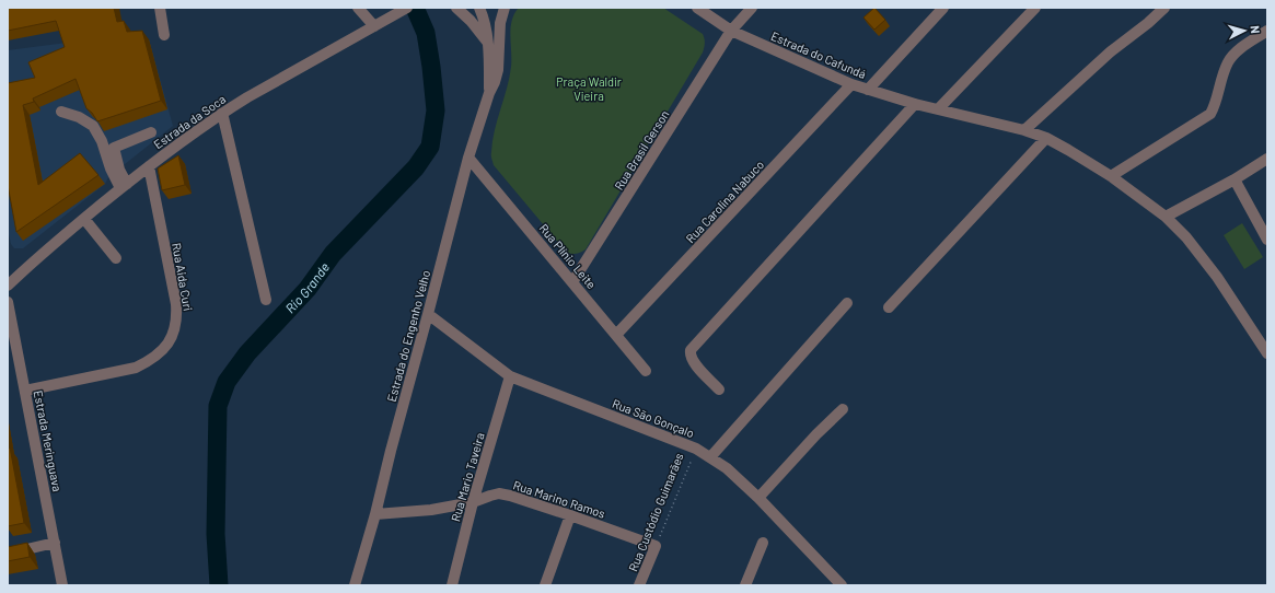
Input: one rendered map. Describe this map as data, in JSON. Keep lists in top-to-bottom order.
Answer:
{
  "streets": {
    "street": [
      "Estrada do Cafundá",
      "Estrada da Soca",
      "Rua Brasil Gerson",
      "Rua Carolina Nabuco",
      "Rua Plínio Leite",
      "Rua Aida Curi",
      "Estrada do Engenho Velho",
      "Rua São Gonçalo",
      "Estrada Meringuava",
      "Rua Mario Taveira",
      "Rua Marino Ramos",
      "Rua Custódio Guimarães"
    ]
  },
  "crossings": [
    ["Estrada do Cafundá", "Rua Brasil Gerson"],
    ["Estrada do Cafundá", "Rua Carolina Nabuco"],
    ["Estrada da Soca", "Rua Aida Curi"],
    ["Rua Brasil Gerson", "Rua Plínio Leite"],
    ["Rua Carolina Nabuco", "Rua Plínio Leite"],
    ["Rua Plínio Leite", "Estrada do Engenho Velho"],
    ["Rua Aida Curi", "Estrada Meringuava"],
    ["Estrada do Engenho Velho", "Rua São Gonçalo"],
    ["Estrada do Engenho Velho", "Rua Marino Ramos"],
    ["Rua São Gonçalo", "Rua Mario Taveira"],
    ["Rua São Gonçalo", "Rua Custódio Guimarães"],
    ["Rua Mario Taveira", "Rua Marino Ramos"],
    ["Rua Marino Ramos", "Rua Custódio Guimarães"]
  ],
  "water": ["Rio Grande"],
  "parks": ["Praça Waldir Vieira"],
  "north": "right"
}
